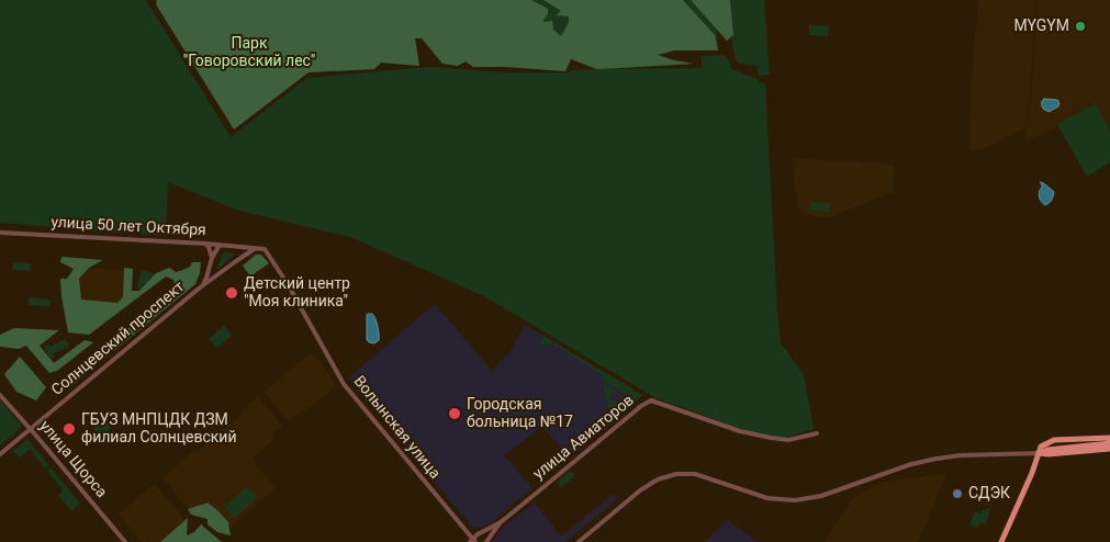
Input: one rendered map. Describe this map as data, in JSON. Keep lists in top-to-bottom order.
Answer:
{
  "streets": {
    "street": [
      "улица 50 лет Октября",
      "Солнцевский проспект",
      "Волынская улица",
      "улица Авиаторов",
      "улица Щорса"
    ]
  },
  "crossings": [
    ["улица 50 лет Октября", "Солнцевский проспект"],
    ["улица 50 лет Октября", "Волынская улица"],
    ["Солнцевский проспект", "Волынская улица"],
    ["Солнцевский проспект", "улица Щорса"],
    ["Волынская улица", "улица Авиаторов"]
  ],
  "parks": ["Парк \"Говоровский лес\""],
  "places": [
    "MYGYM",
    "Детский центр \"Моя клиника\"",
    "Городская больница №17",
    "ГБУЗ МНПЦДК ДЗМ филиал Солнцевский",
    "СДЭК"
  ]
}
